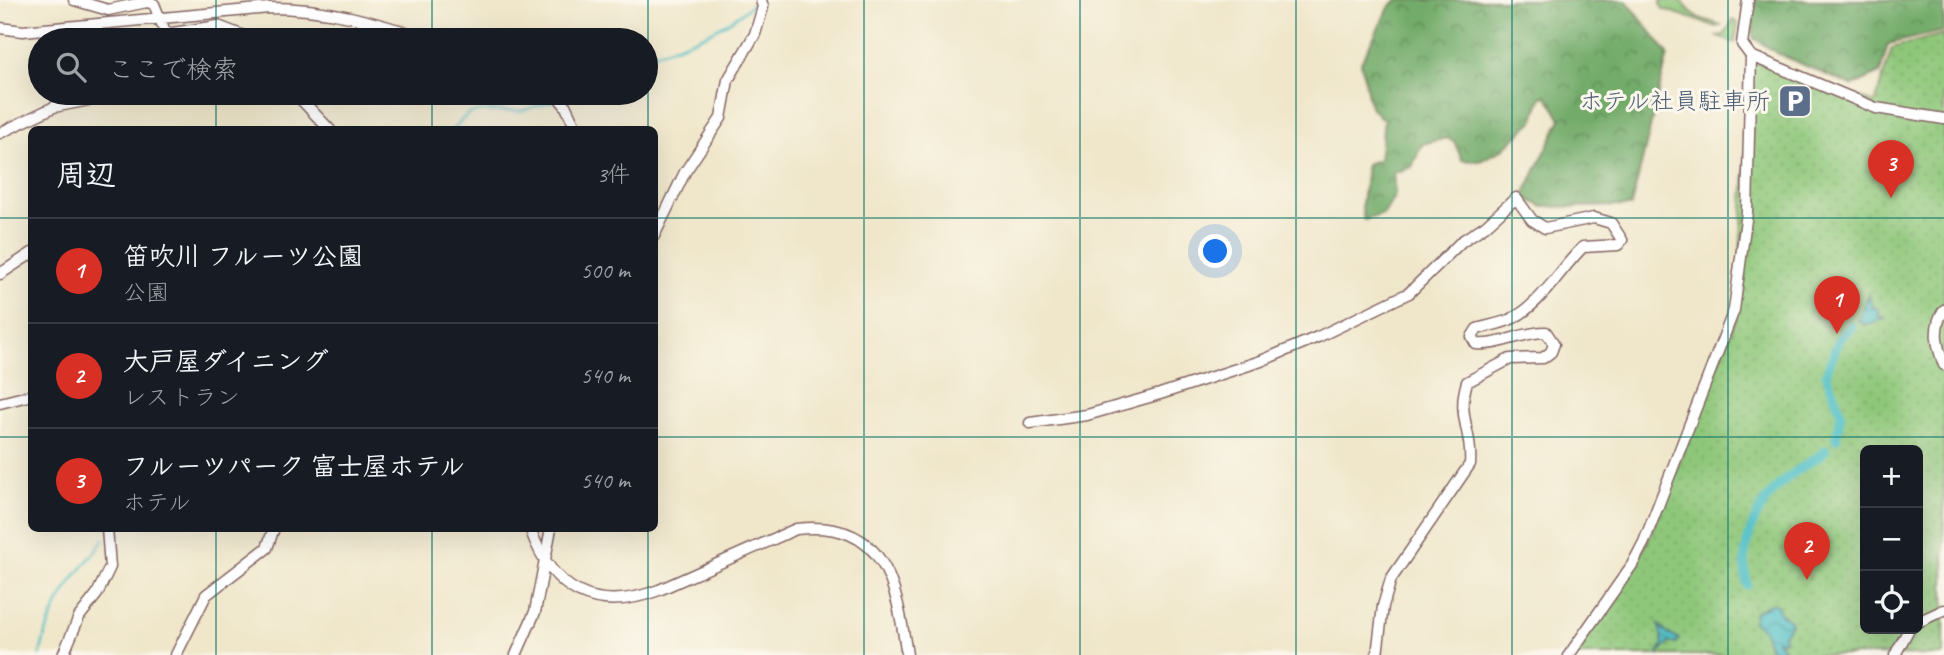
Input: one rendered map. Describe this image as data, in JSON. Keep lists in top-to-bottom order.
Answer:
{
  "places": {
    "parking": ["ホテル社員駐車所"]
  },
  "page": {
    "search": "ここで検索",
    "heading": ["周辺", "3件"],
    "pins": ["3", "1", "2"],
    "list": [
      {
        "mark": "1",
        "name": "笛吹川 フルーツ公園",
        "note": "公園",
        "value": "500 m"
      },
      {
        "mark": "2",
        "name": "大戸屋ダイニング",
        "note": "レストラン",
        "value": "540 m"
      },
      {
        "mark": "3",
        "name": "フルーツパーク 富士屋ホテル",
        "note": "ホテル",
        "value": "540 m"
      }
    ],
    "map_buttons": ["+", "−"]
  }
}
